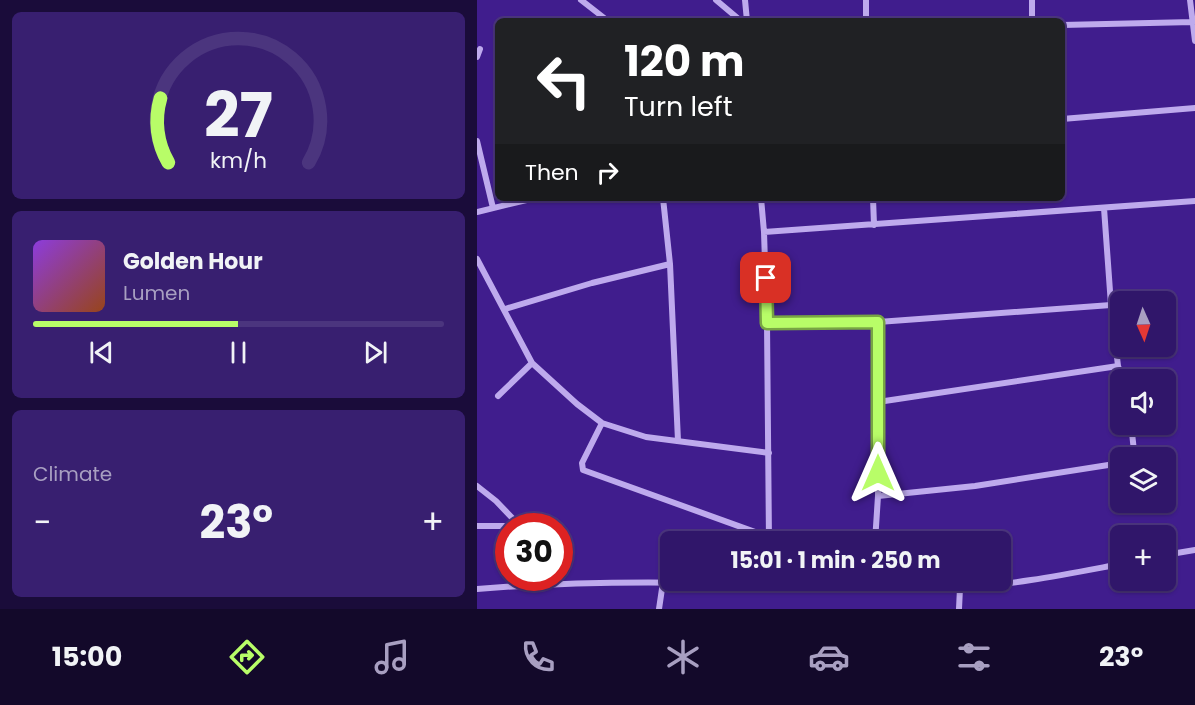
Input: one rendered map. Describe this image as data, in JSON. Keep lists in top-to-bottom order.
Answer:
{
  "north": "bottom",
  "page": {
    "turn": ["120 m", "Turn left"],
    "then": "Then",
    "song": ["Golden Hour", "Lumen"],
    "map_buttons": "+",
    "tile": "Climate",
    "heat": ["−", "23°", "+"],
    "limit": "30",
    "trip": "15:01 · 1 min · 250 m",
    "tabs": ["15:00", "23°"],
    "gauge": ["27", "km/h"]
  }
}
